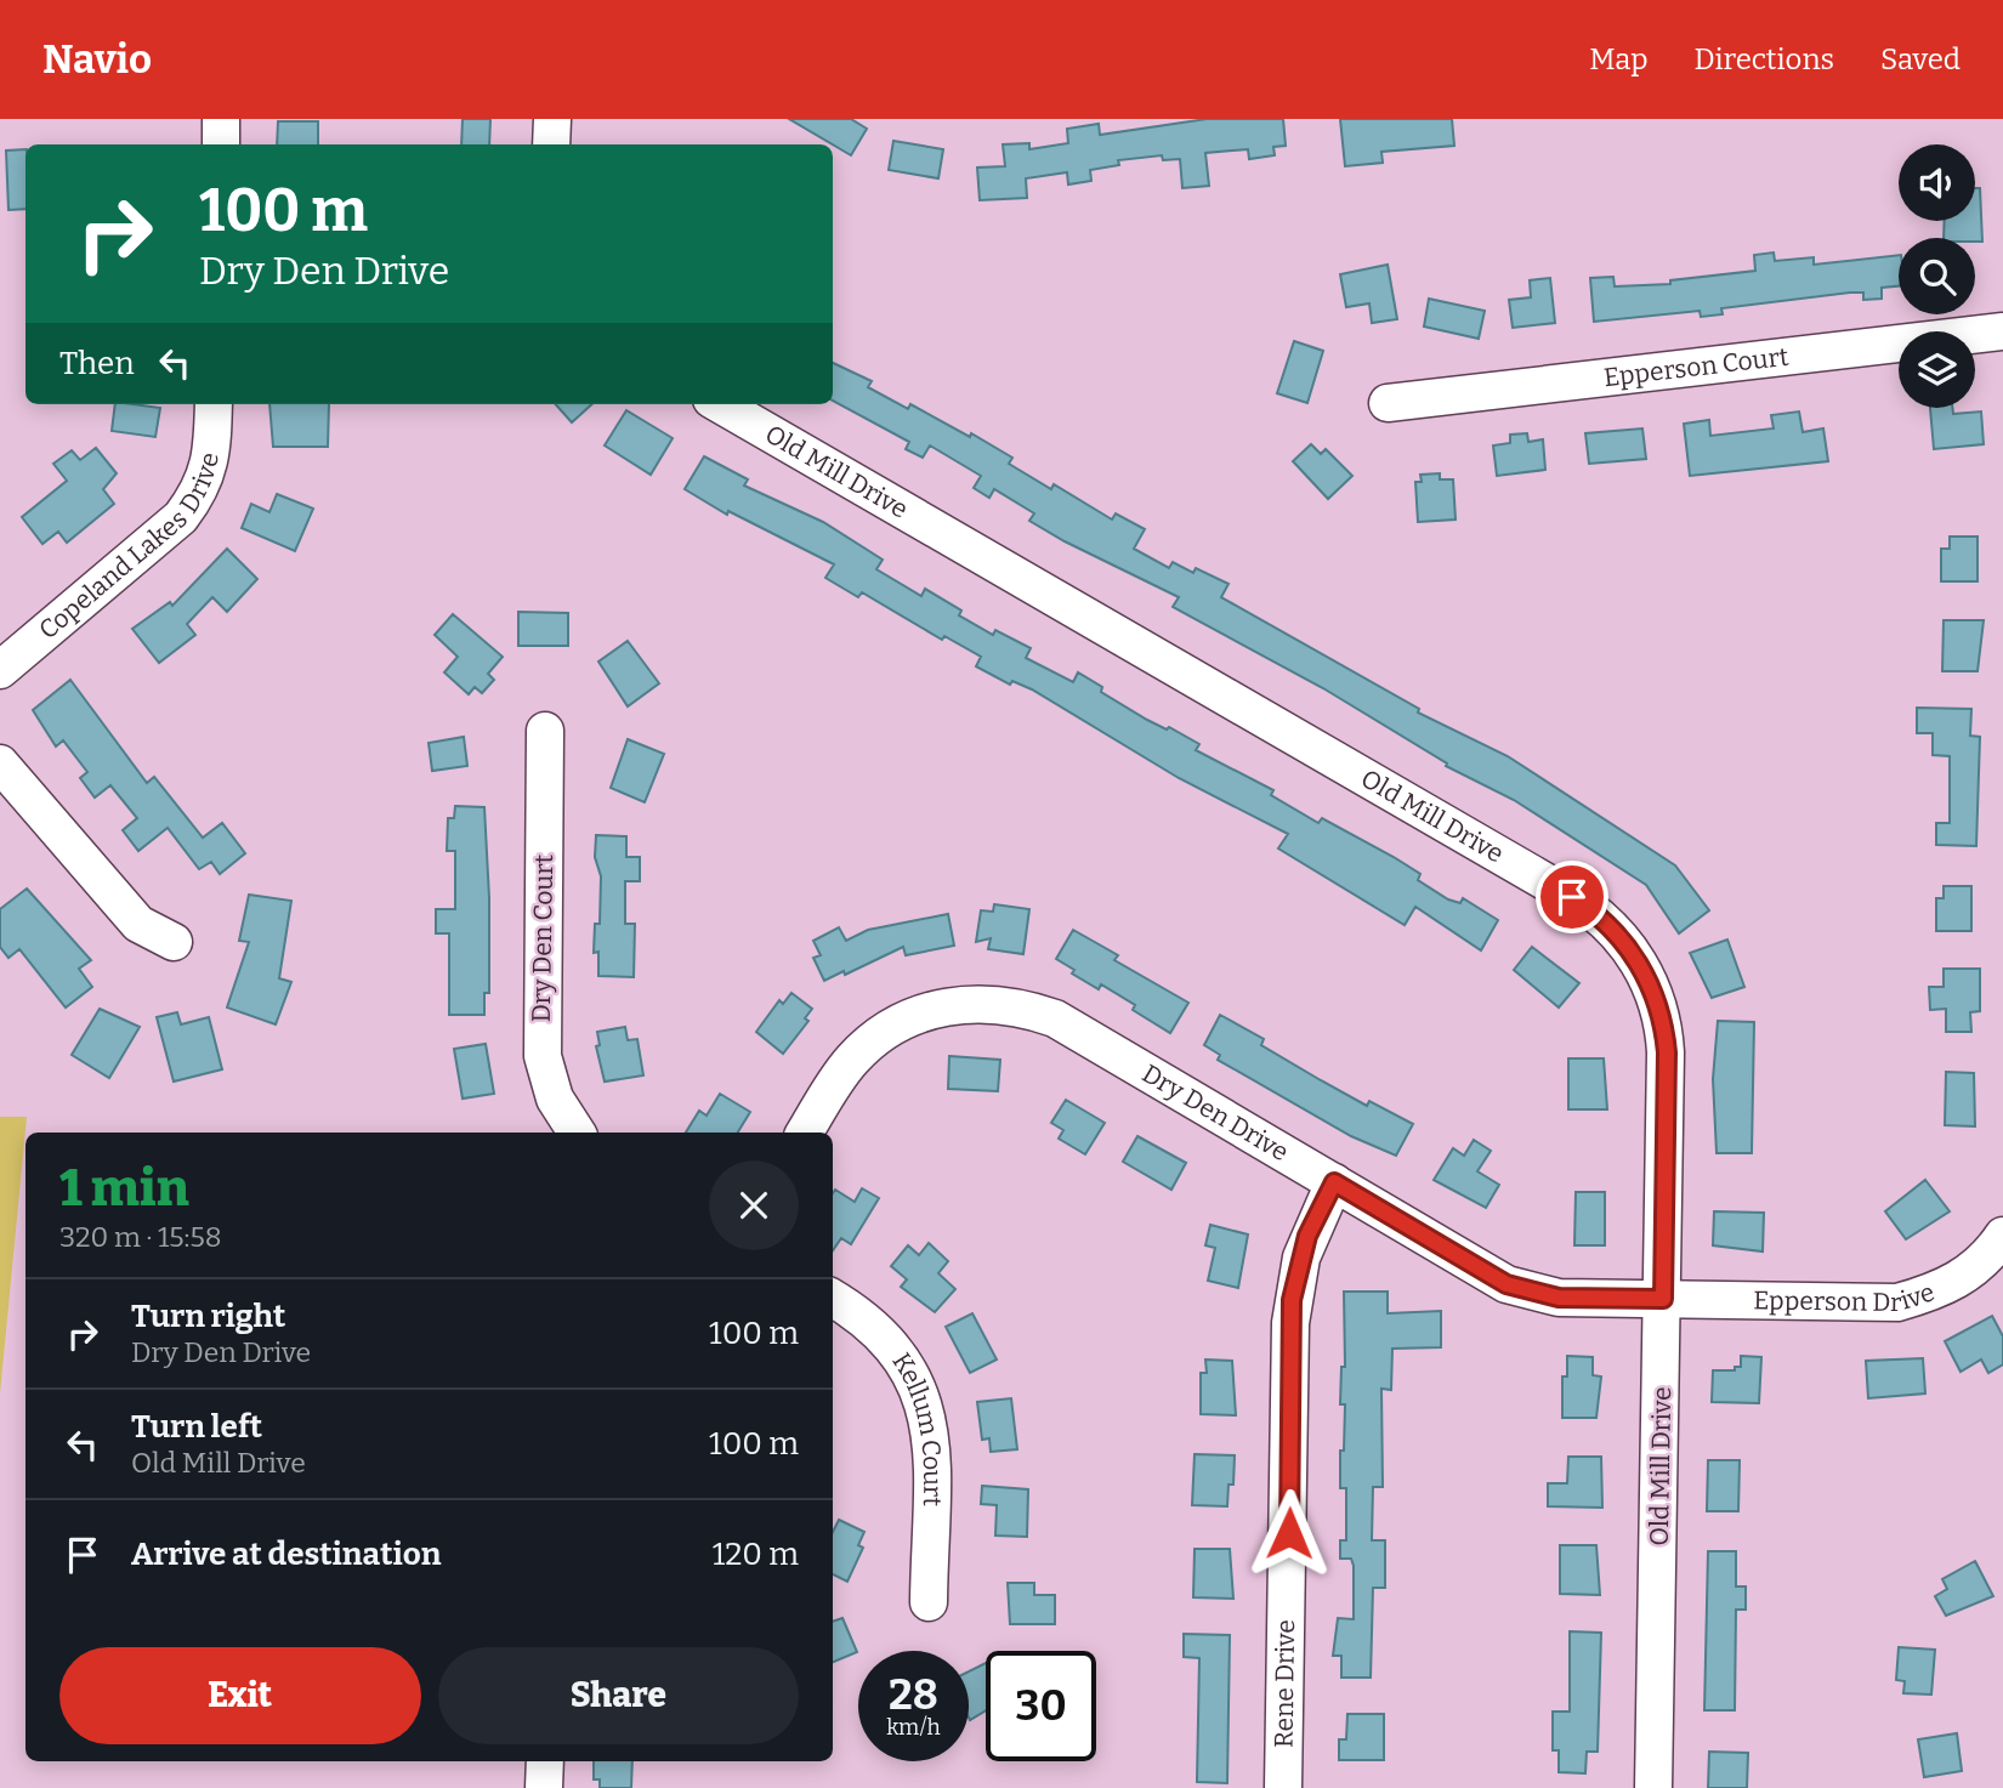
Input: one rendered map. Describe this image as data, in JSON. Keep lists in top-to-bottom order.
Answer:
{
  "streets": {
    "street": [
      "Epperson Court",
      "Old Mill Drive",
      "Copeland Lakes Drive",
      "Dry Den Court",
      "Dry Den Drive",
      "Epperson Drive",
      "Kellum Court",
      "Rene Drive"
    ]
  },
  "crossings": [
    ["Old Mill Drive", "Dry Den Drive"],
    ["Old Mill Drive", "Epperson Drive"],
    ["Dry Den Drive", "Epperson Drive"],
    ["Dry Den Drive", "Rene Drive"]
  ],
  "page": {
    "header": "Navio",
    "nav": ["Map", "Directions", "Saved"],
    "turn": ["100 m", "Dry Den Drive"],
    "then": "Then",
    "heading": ["1 min", "320 m · 15:58"],
    "list": [
      {
        "name": "Turn right",
        "note": "Dry Den Drive",
        "value": "100 m"
      },
      {
        "name": "Turn left",
        "note": "Old Mill Drive",
        "value": "100 m"
      },
      {
        "name": "Arrive at destination",
        "value": "120 m"
      }
    ],
    "buttons": ["Exit", "Share"],
    "speed": "28 km/h",
    "limit": "30"
  }
}
